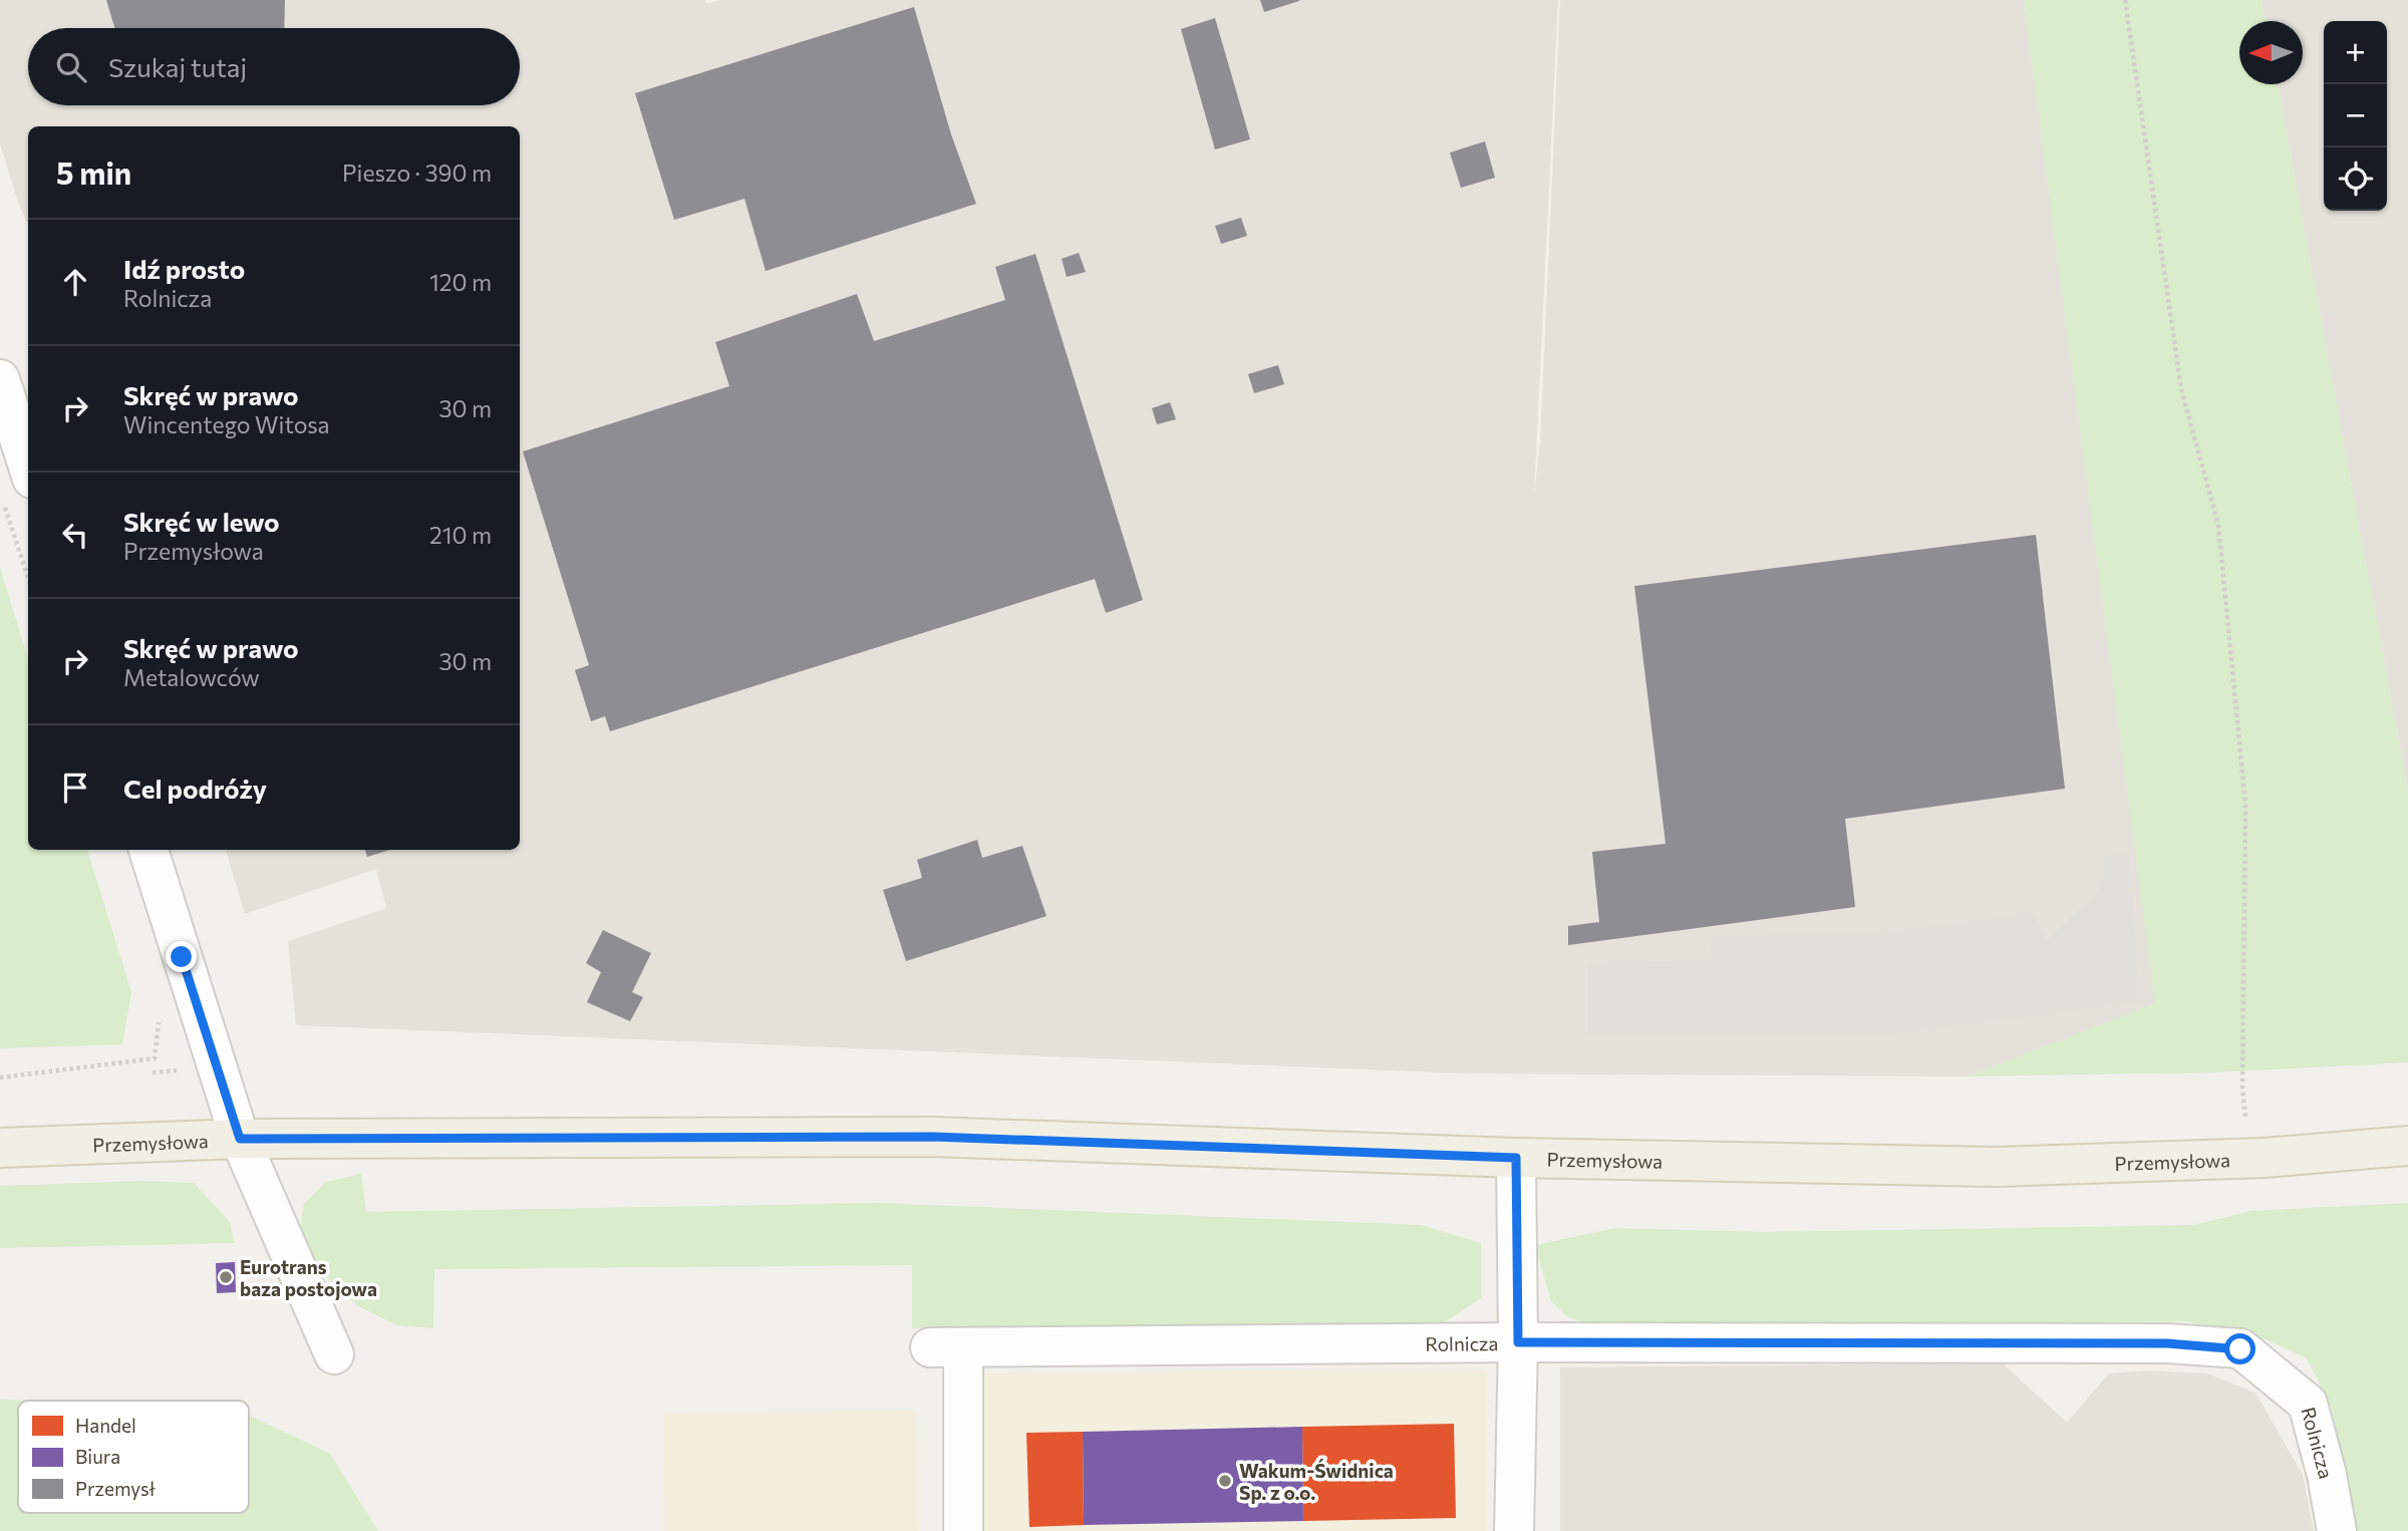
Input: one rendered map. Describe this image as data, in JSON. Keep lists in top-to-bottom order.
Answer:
{
  "streets": {
    "main road": ["Przemysłowa"],
    "street": ["Rolnicza"]
  },
  "places": ["Eurotrans baza postojowa", "Wakum-Świdnica Sp. z o.o."],
  "legend": ["Handel", "Biura", "Przemysł"],
  "north": "left",
  "page": {
    "map_buttons": ["+", "−"],
    "search": "Szukaj tutaj",
    "heading": ["5 min", "Pieszo · 390 m"],
    "list": [
      ["Idź prosto", "Rolnicza", "120 m"],
      ["Skręć w prawo", "Wincentego Witosa", "30 m"],
      ["Skręć w lewo", "Przemysłowa", "210 m"],
      ["Skręć w prawo", "Metalowców", "30 m"],
      "Cel podróży"
    ]
  }
}
